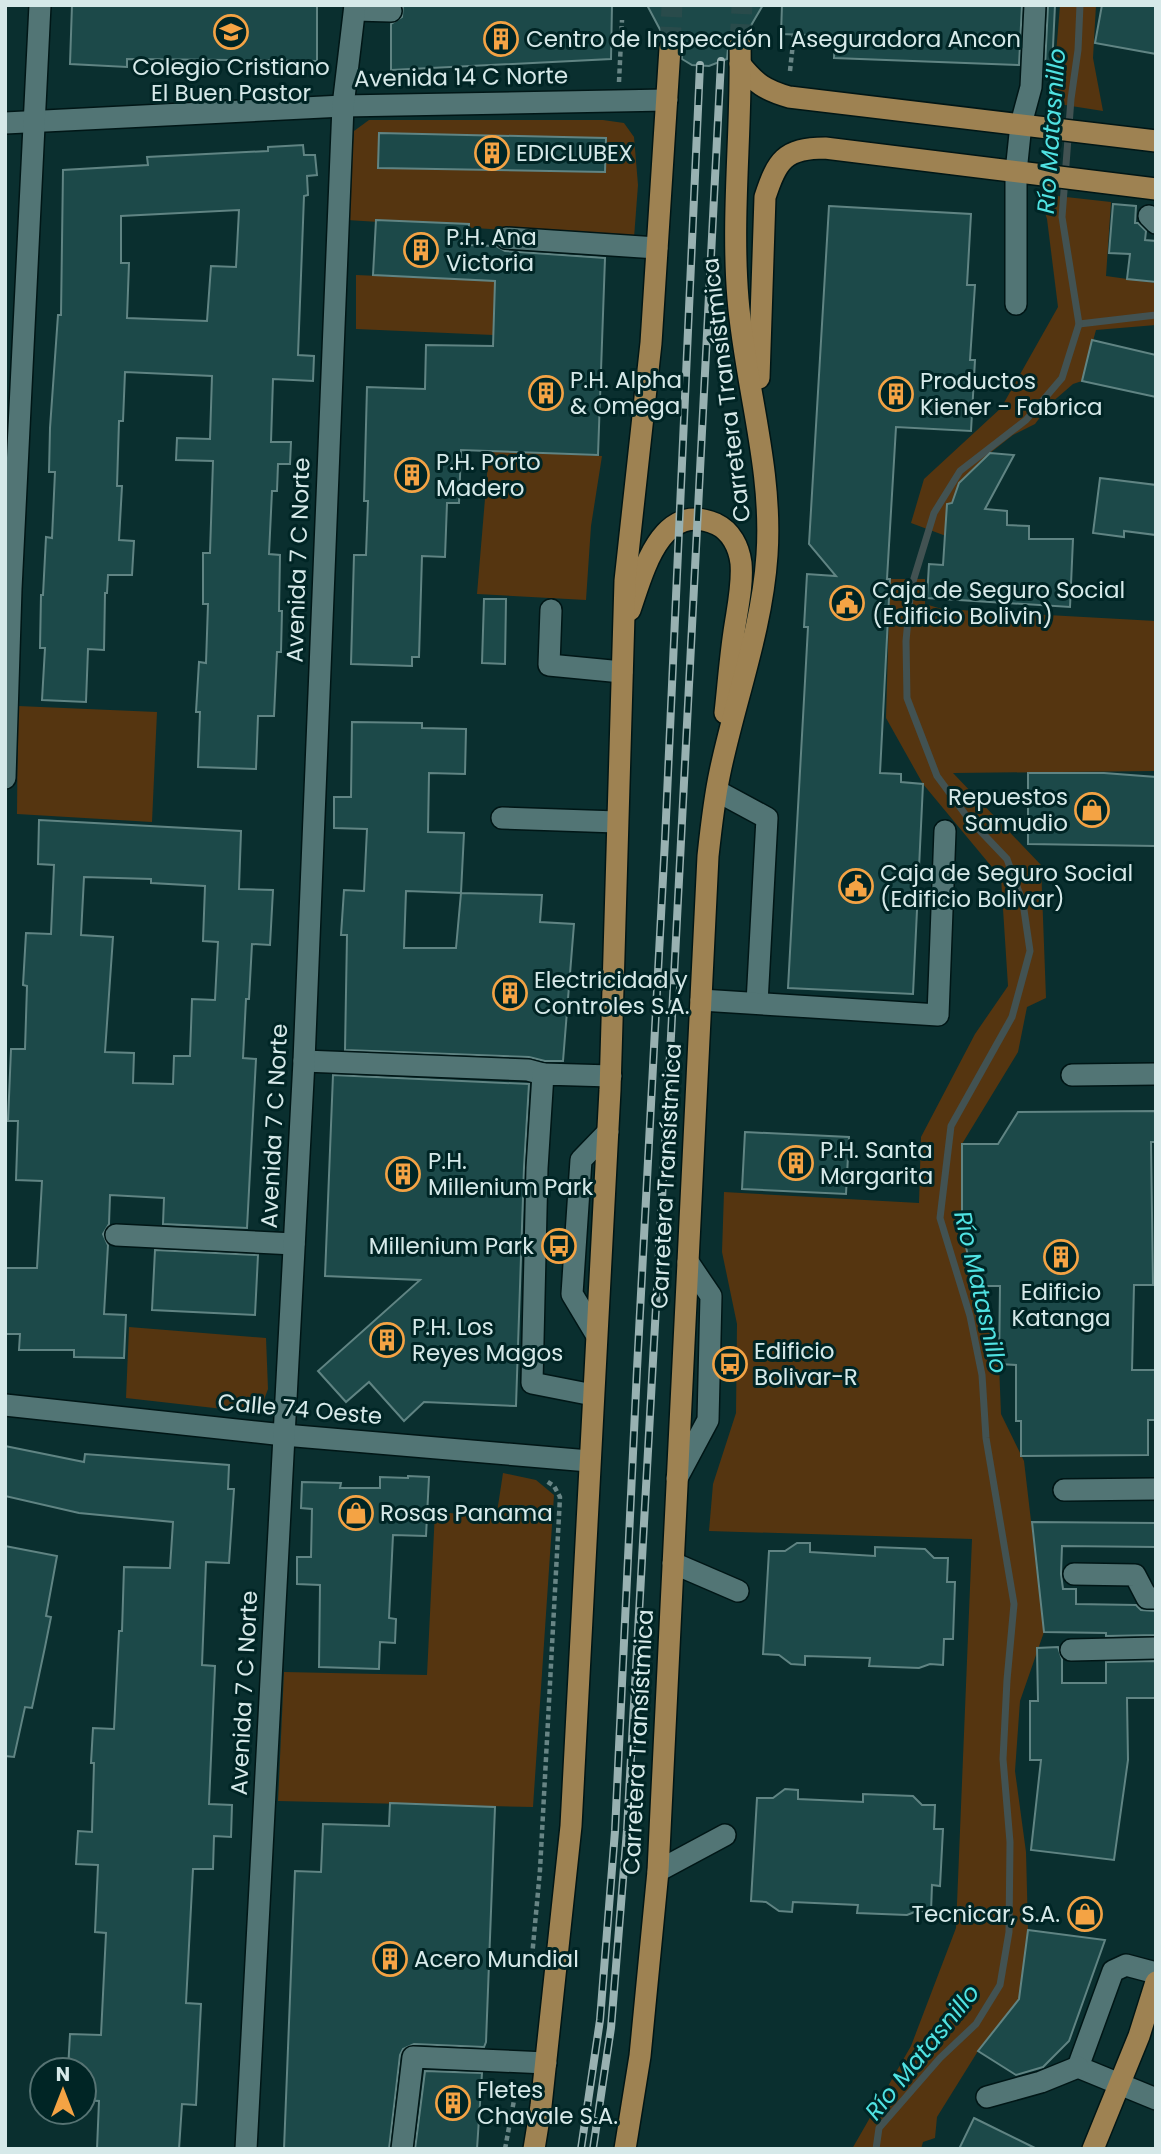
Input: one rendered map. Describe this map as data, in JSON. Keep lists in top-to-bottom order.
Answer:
{
  "streets": {
    "main road": ["Carretera Transístmica"],
    "street": ["Avenida 14 C Norte", "Avenida 7 C Norte", "Calle 74 Oeste"]
  },
  "crossings": [
    ["Avenida 14 C Norte", "Avenida 7 C Norte"],
    ["Avenida 7 C Norte", "Calle 74 Oeste"]
  ],
  "water": ["Río Matasnillo"],
  "places": {
    "school or university": ["Colegio Cristiano El Buen Pastor"],
    "building": [
      "Centro de Inspección | Aseguradora Ancon",
      "EDICLUBEX",
      "P.H. Ana Victoria",
      "P.H. Alpha & Omega",
      "Productos Kiener - Fabrica",
      "P.H. Porto Madero",
      "Electricidad y Controles S.A.",
      "P.H. Santa Margarita",
      "P.H. Millenium Park",
      "Edificio Katanga",
      "P.H. Los Reyes Magos",
      "Acero Mundial",
      "Fletes Chavale S.A."
    ],
    "public building": ["Caja de Seguro Social (Edificio Bolivin)", "Caja de Seguro Social (Edificio Bolivar)"],
    "shop": ["Repuestos Samudio", "Rosas Panama", "Tecnicar, S.A."],
    "bus stop": ["Millenium Park", "Edificio Bolivar-R"]
  },
  "north": "top"
}
